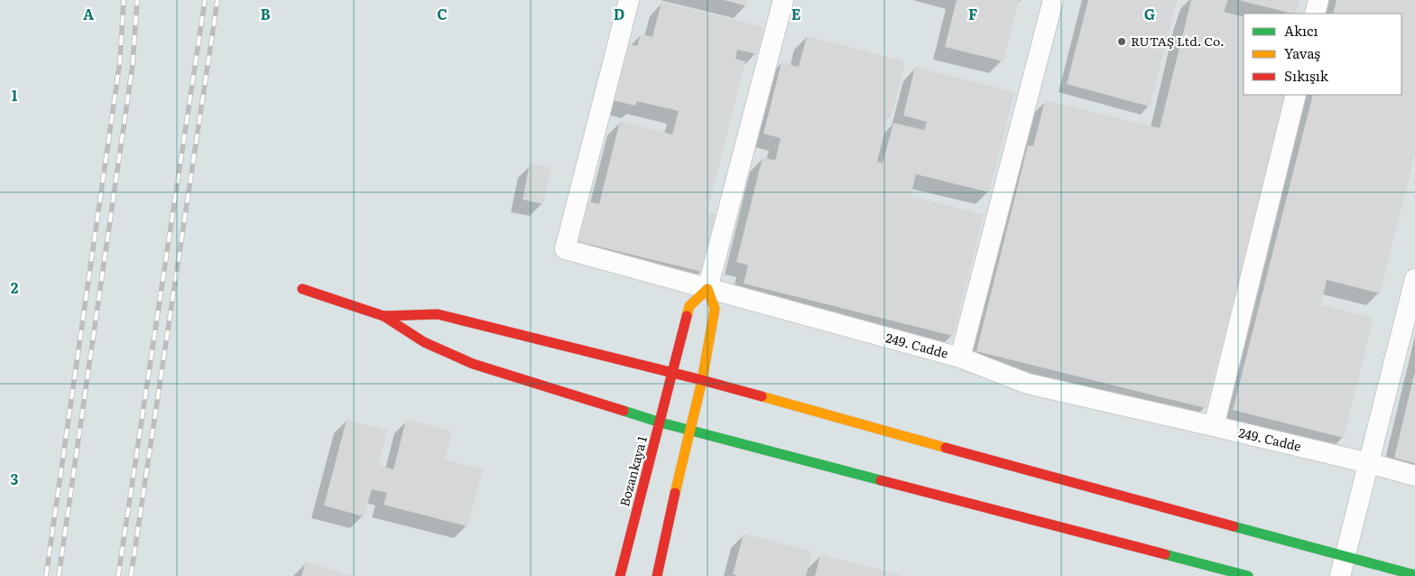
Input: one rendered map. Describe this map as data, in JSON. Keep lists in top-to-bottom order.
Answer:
{
  "streets": {
    "street": ["249. Cadde", "Bozankaya 1"]
  },
  "crossings": [
    ["249. Cadde", "Bozankaya 1"]
  ],
  "places": ["RUTAŞ Ltd. Co."],
  "legend": ["Akıcı", "Yavaş", "Sıkışık"],
  "grid": {
    "columns": [
      "A",
      "B",
      "C",
      "D",
      "E",
      "F",
      "G"
    ],
    "rows": ["1", "2", "3"]
  }
}
